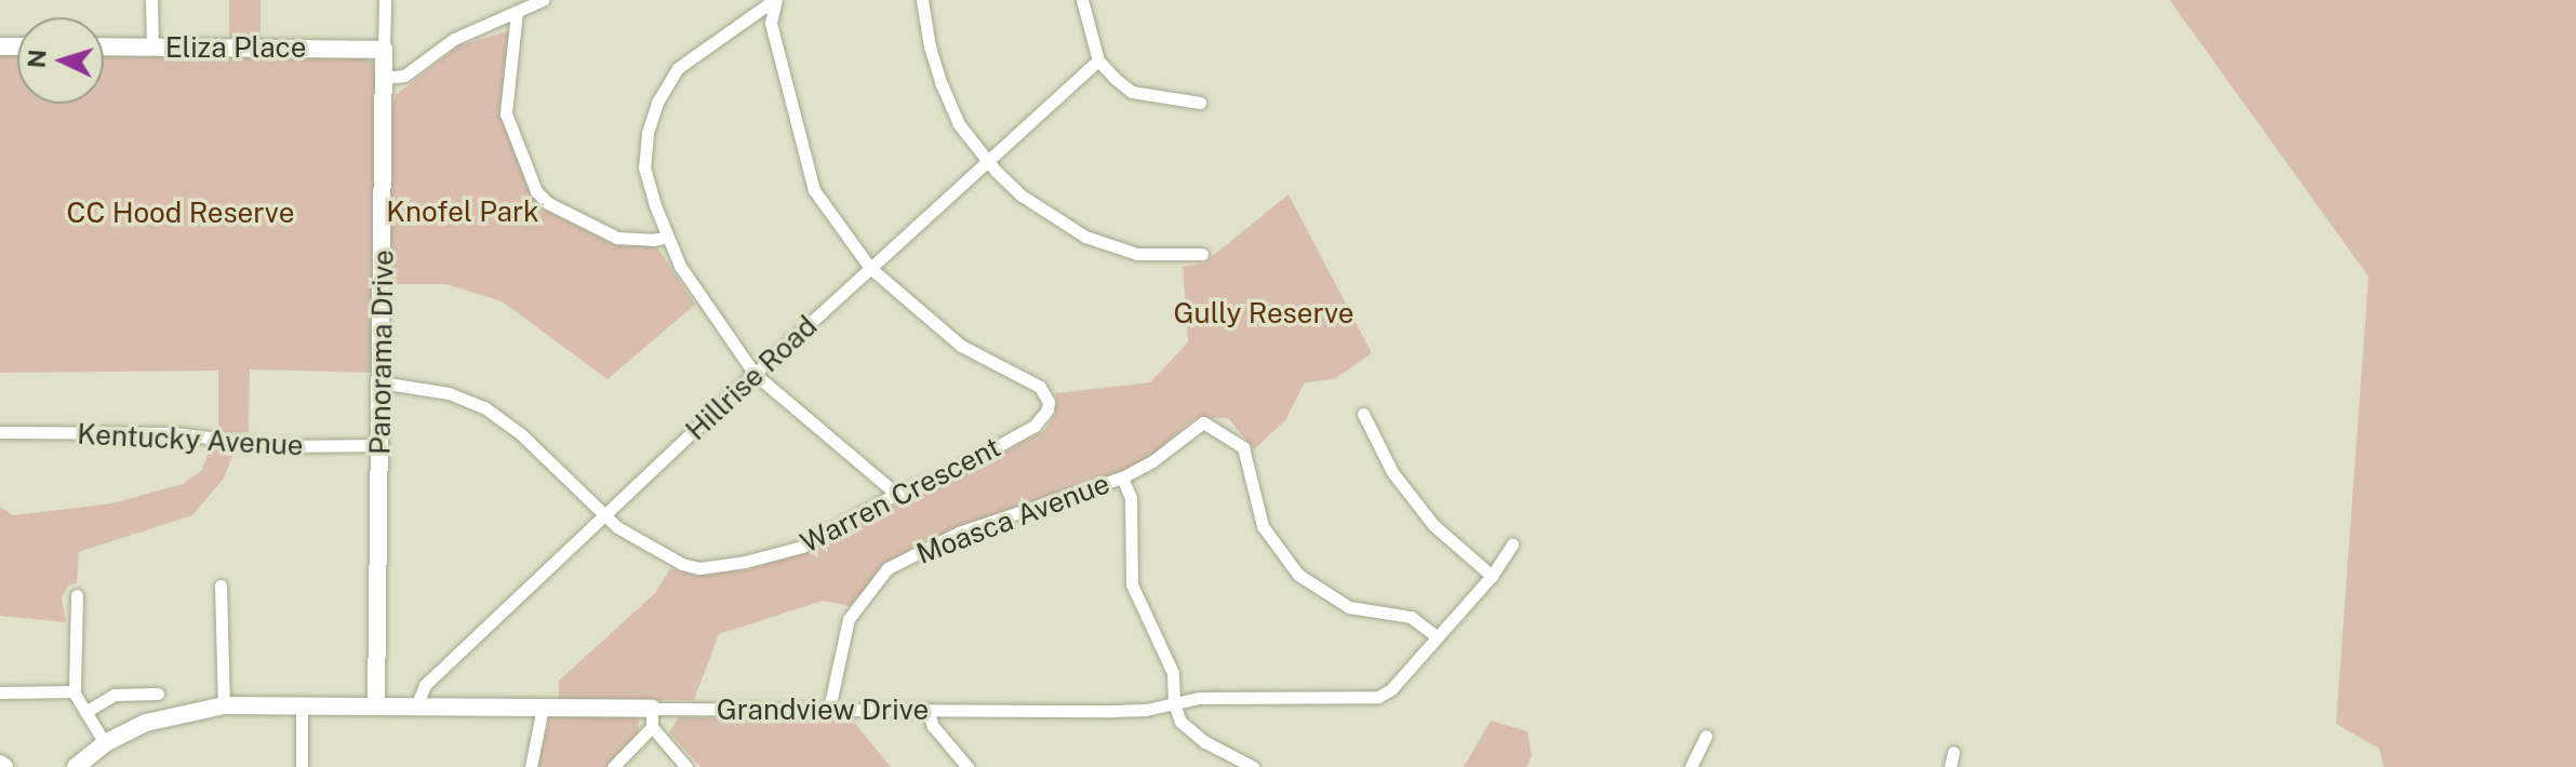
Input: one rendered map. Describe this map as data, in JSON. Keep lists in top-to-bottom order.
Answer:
{
  "streets": {
    "street": [
      "Eliza Place",
      "Panorama Drive",
      "Hillrise Road",
      "Kentucky Avenue",
      "Warren Crescent",
      "Moasca Avenue",
      "Grandview Drive"
    ]
  },
  "crossings": [
    ["Eliza Place", "Panorama Drive"],
    ["Panorama Drive", "Kentucky Avenue"],
    ["Panorama Drive", "Warren Crescent"],
    ["Panorama Drive", "Grandview Drive"],
    ["Hillrise Road", "Warren Crescent"],
    ["Hillrise Road", "Grandview Drive"],
    ["Moasca Avenue", "Grandview Drive"]
  ],
  "parks": ["Knofel Park", "CC Hood Reserve", "Gully Reserve"],
  "north": "left"
}
